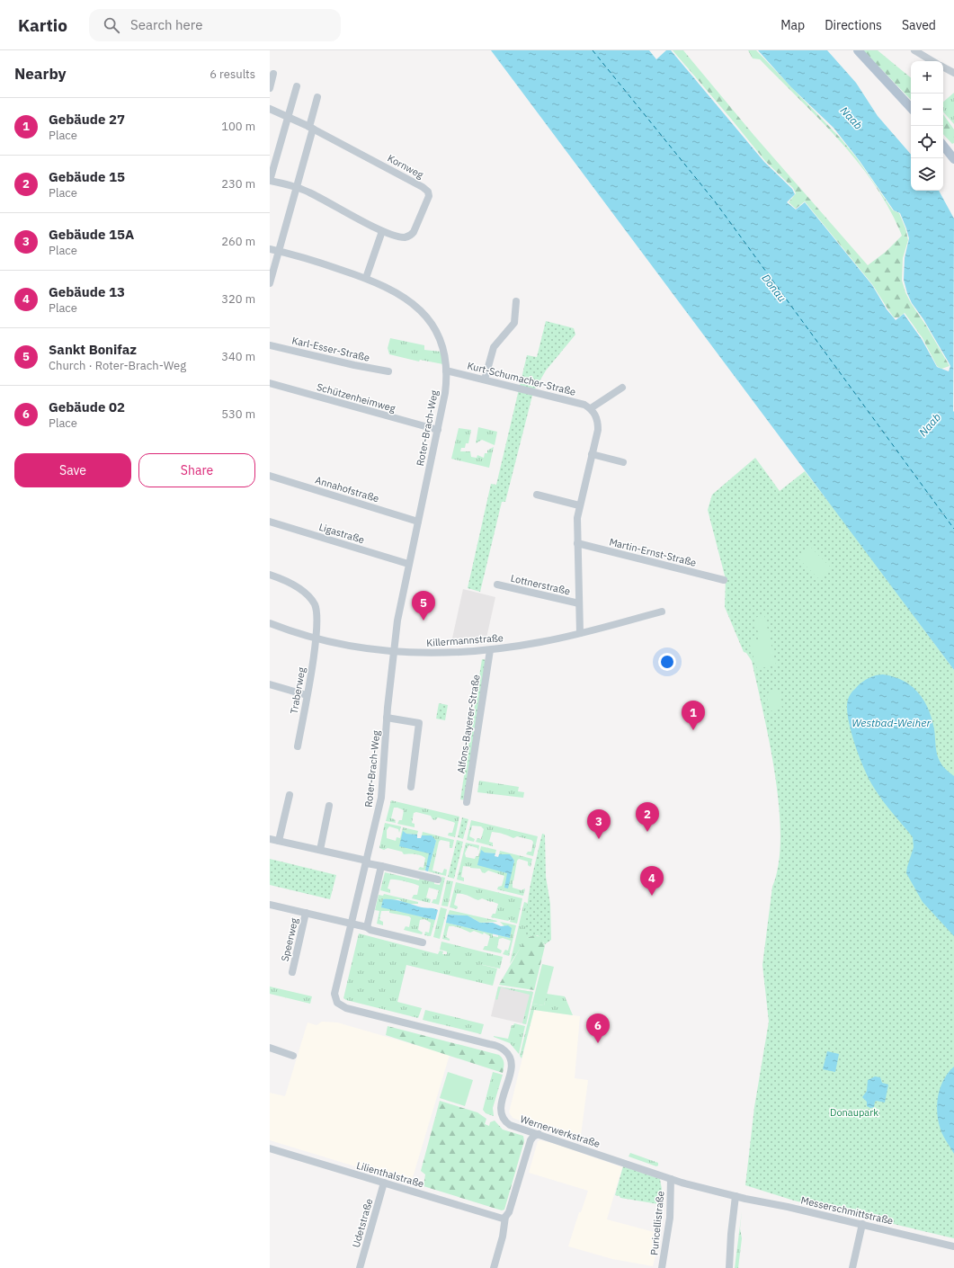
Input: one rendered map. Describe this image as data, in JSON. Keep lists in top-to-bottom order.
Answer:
{
  "streets": {
    "street": [
      "Kornweg",
      "Karl-Esser-Straße",
      "Kurt-Schumacher-Straße",
      "Schützenheimweg",
      "Roter-Brach-Weg",
      "Annahofstraße",
      "Ligastraße",
      "Martin-Ernst-Straße",
      "Lottnerstraße",
      "Killermannstraße",
      "Traberweg",
      "Alfons-Bayerer-Straße",
      "Speerweg",
      "Wernerwerkstraße",
      "Lilienthalstraße",
      "Messerschmittstraße",
      "Udetstraße",
      "Puricellistraße"
    ]
  },
  "crossings": [
    ["Kurt-Schumacher-Straße", "Roter-Brach-Weg"],
    ["Schützenheimweg", "Roter-Brach-Weg"],
    ["Roter-Brach-Weg", "Annahofstraße"],
    ["Roter-Brach-Weg", "Ligastraße"],
    ["Roter-Brach-Weg", "Killermannstraße"],
    ["Roter-Brach-Weg", "Wernerwerkstraße"],
    ["Killermannstraße", "Traberweg"],
    ["Killermannstraße", "Alfons-Bayerer-Straße"],
    ["Wernerwerkstraße", "Messerschmittstraße"],
    ["Wernerwerkstraße", "Puricellistraße"],
    ["Lilienthalstraße", "Udetstraße"]
  ],
  "water": ["Naab", "Donau", "Westbad-Weiher"],
  "parks": ["Donaupark"],
  "page": {
    "header": "Kartio",
    "search": "Search here",
    "nav": ["Map", "Directions", "Saved"],
    "heading": ["Nearby", "6 results"],
    "map_buttons": ["+", "−"],
    "list": [
      {
        "mark": "1",
        "name": "Gebäude 27",
        "note": "Place",
        "value": "100 m"
      },
      {
        "mark": "2",
        "name": "Gebäude 15",
        "note": "Place",
        "value": "230 m"
      },
      {
        "mark": "3",
        "name": "Gebäude 15A",
        "note": "Place",
        "value": "260 m"
      },
      {
        "mark": "4",
        "name": "Gebäude 13",
        "note": "Place",
        "value": "320 m"
      },
      {
        "mark": "5",
        "name": "Sankt Bonifaz",
        "note": "Church · Roter-Brach-Weg",
        "value": "340 m"
      },
      {
        "mark": "6",
        "name": "Gebäude 02",
        "note": "Place",
        "value": "530 m"
      }
    ],
    "buttons": ["Save", "Share"],
    "pins": [
      "5",
      "1",
      "2",
      "3",
      "4",
      "6"
    ]
  }
}
